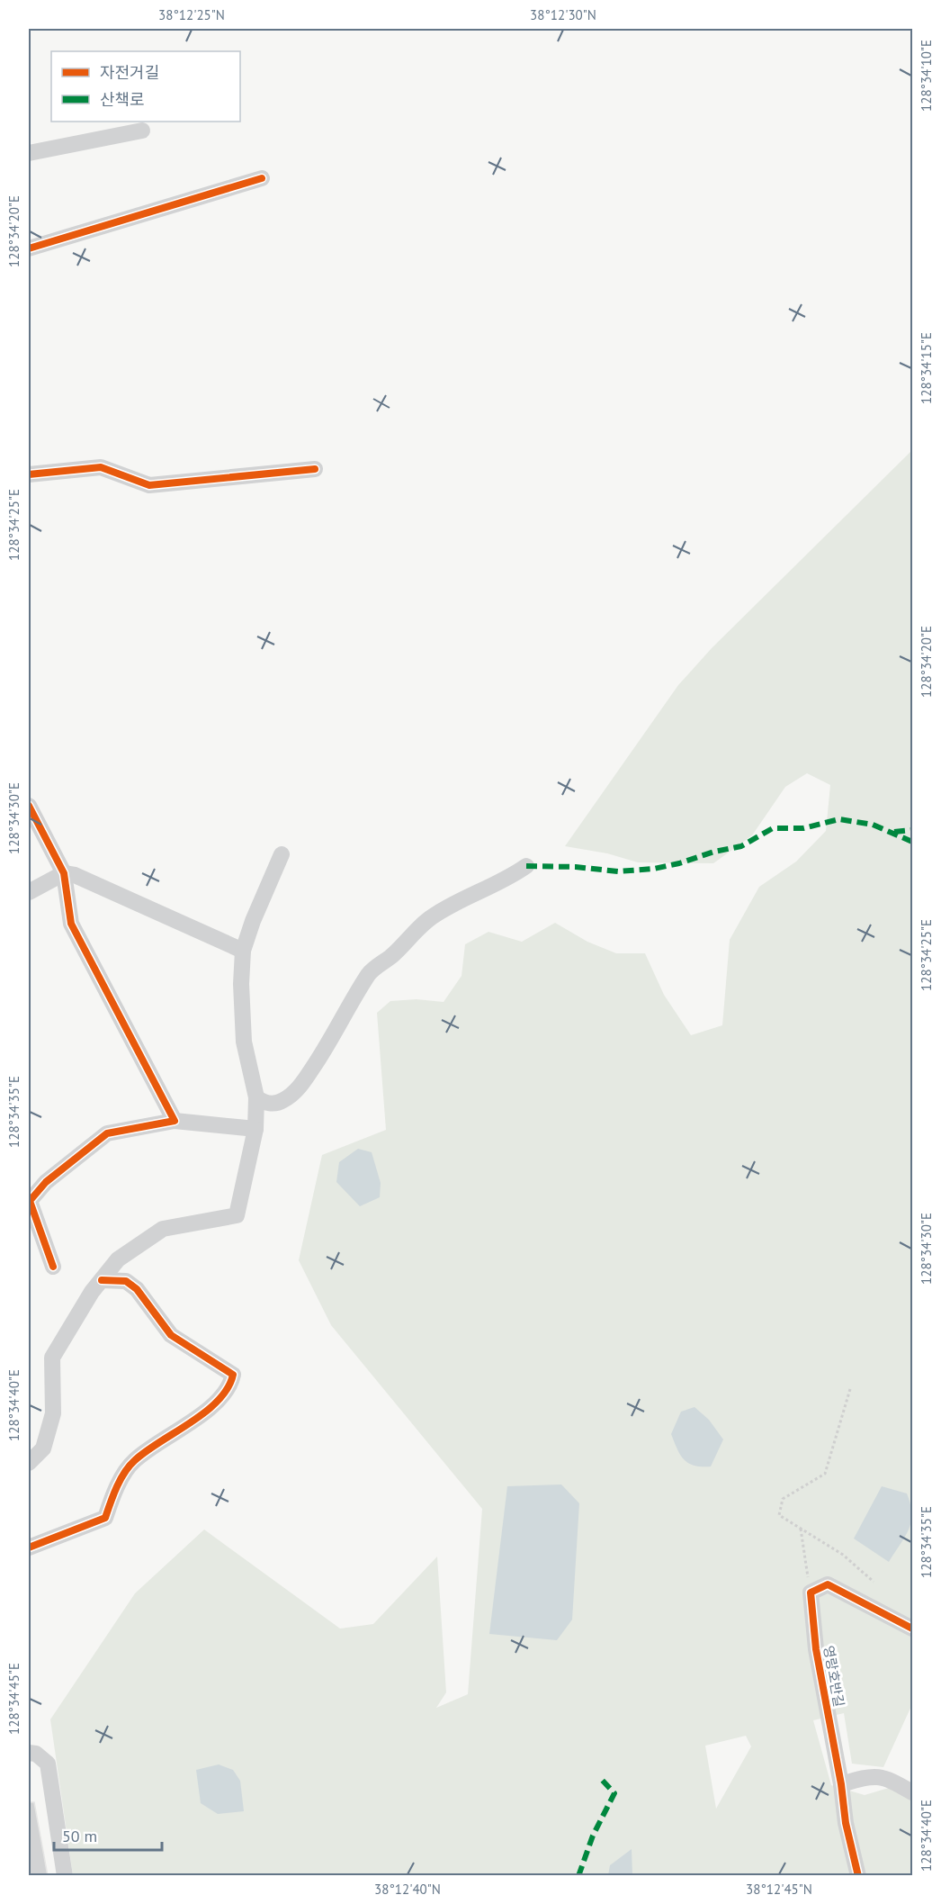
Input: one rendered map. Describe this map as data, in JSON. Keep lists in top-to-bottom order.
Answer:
{
  "streets": {
    "street": ["영랑호반길"]
  },
  "legend": ["자전거길", "산책로"],
  "scale_bar": "50 m",
  "coordinates": [
    "38°12'25\"N",
    "38°12'30\"N",
    "128°34'10\"E",
    "128°34'20\"E",
    "128°34'15\"E",
    "128°34'25\"E",
    "128°34'30\"E",
    "128°34'35\"E",
    "128°34'40\"E",
    "128°34'45\"E",
    "38°12'40\"N",
    "38°12'45\"N"
  ]
}
